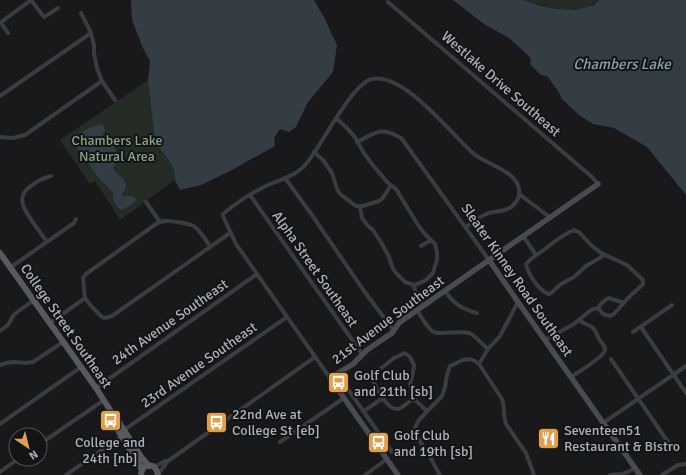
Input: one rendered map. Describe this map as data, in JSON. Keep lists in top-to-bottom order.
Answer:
{
  "streets": {
    "main road": ["College Street Southeast"],
    "street": [
      "Westlake Drive Southeast",
      "Alpha Street Southeast",
      "Sleater Kinney Road Southeast",
      "21st Avenue Southeast",
      "24th Avenue Southeast",
      "23rd Avenue Southeast"
    ]
  },
  "crossings": [
    ["Westlake Drive Southeast", "21st Avenue Southeast"],
    ["Alpha Street Southeast", "21st Avenue Southeast"],
    ["Sleater Kinney Road Southeast", "21st Avenue Southeast"],
    ["24th Avenue Southeast", "College Street Southeast"],
    ["College Street Southeast", "23rd Avenue Southeast"]
  ],
  "water": ["Chambers Lake"],
  "parks": ["Chambers Lake Natural Area"],
  "places": {
    "bus stop": [
      "Golf Club and 21th [sb]",
      "College and 24th [nb]",
      "22nd Ave at College St [eb]",
      "Golf Club and 19th [sb]"
    ],
    "restaurant": ["Seventeen51 Restaurant & Bistro"]
  },
  "north": "bottom right"
}
